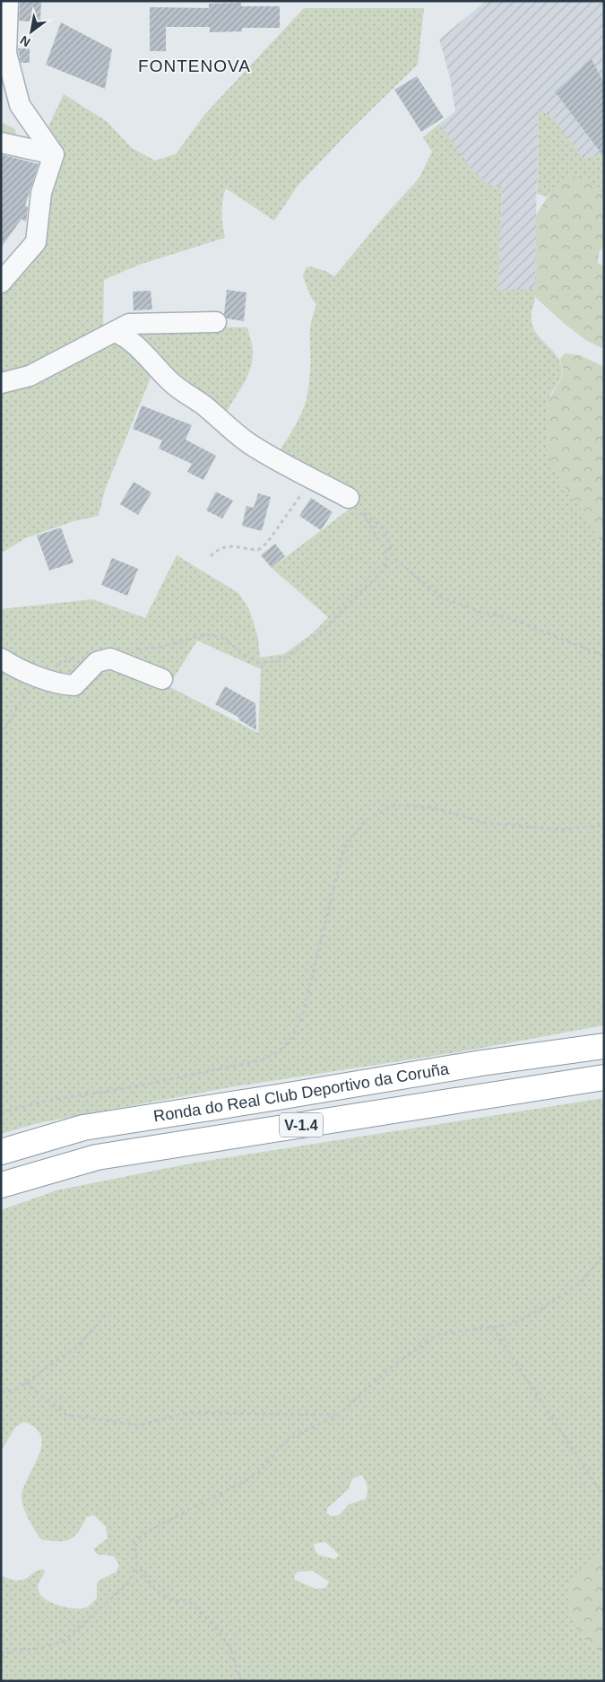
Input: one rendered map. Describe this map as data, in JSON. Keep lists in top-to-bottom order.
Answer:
{
  "streets": {
    "highway": ["Ronda do Real Club Deportivo da Coruña", "V-1.4"]
  },
  "districts": ["FONTENOVA"],
  "north": "bottom left"
}
